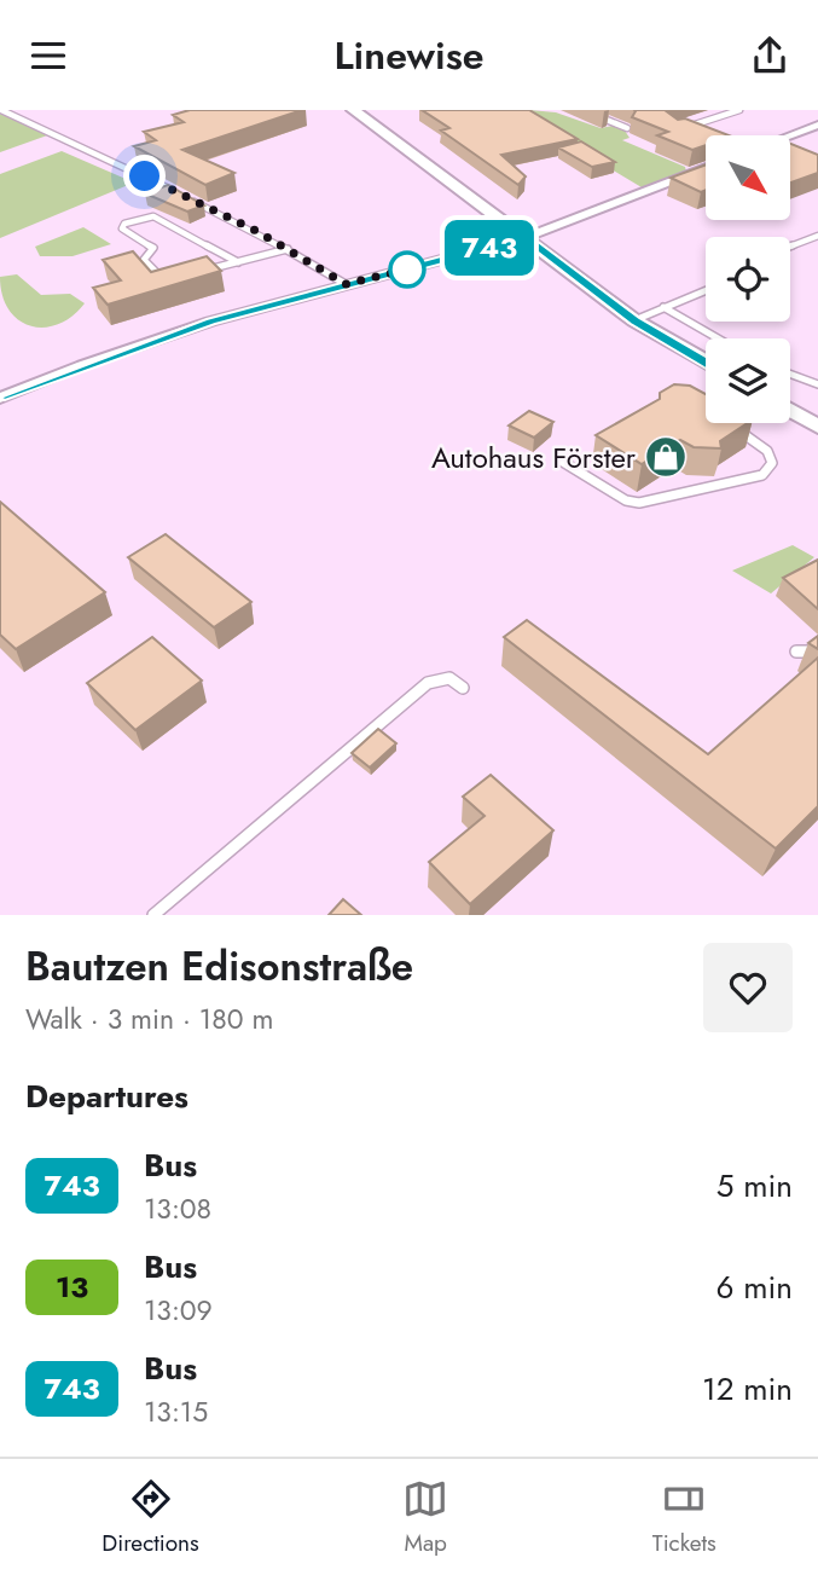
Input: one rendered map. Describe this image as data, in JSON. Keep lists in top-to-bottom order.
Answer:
{
  "places": {
    "shop": ["Autohaus Förster"]
  },
  "lines": ["bus line 743"],
  "north": "bottom right",
  "page": {
    "header": "Linewise",
    "on_map": "743",
    "heading": [
      ["Bautzen Edisonstraße", "Walk · 3 min · 180 m"],
      "Departures"
    ],
    "list": [
      {
        "mark": "743",
        "name": "Bus",
        "note": "13:08",
        "value": "5 min"
      },
      {
        "mark": "13",
        "name": "Bus",
        "note": "13:09",
        "value": "6 min"
      },
      {
        "mark": "743",
        "name": "Bus",
        "note": "13:15",
        "value": "12 min"
      }
    ],
    "tabs": ["Directions", "Map", "Tickets"]
  }
}
